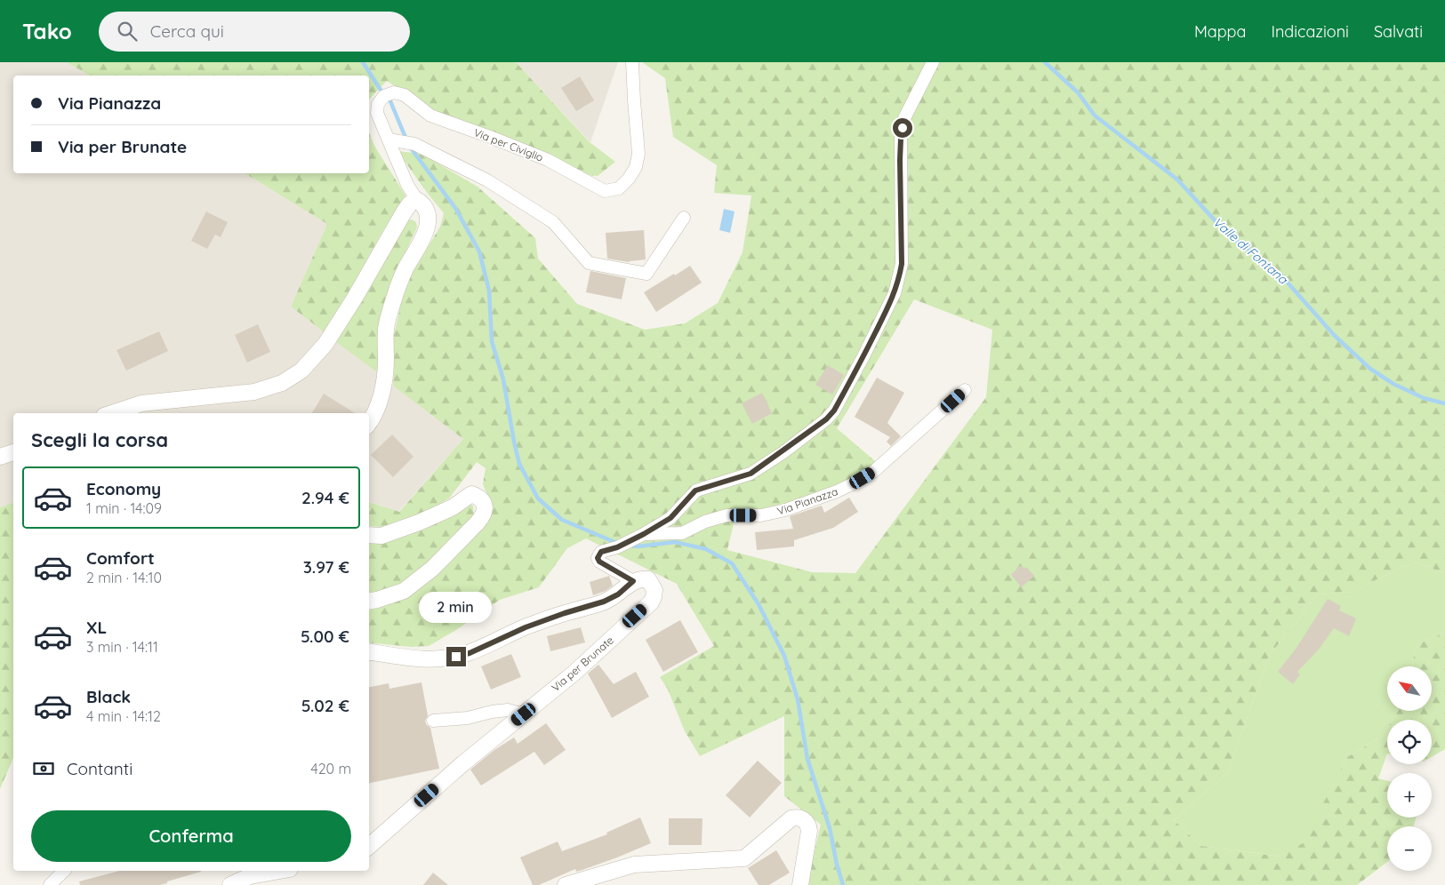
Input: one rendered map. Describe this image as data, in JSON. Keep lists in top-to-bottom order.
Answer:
{
  "streets": {
    "street": ["Via per Civiglio", "Via Pianazza", "Via per Brunate"]
  },
  "crossings": [
    ["Via Pianazza", "Via per Brunate"]
  ],
  "water": ["Valle di Fontana"],
  "north": "top left",
  "page": {
    "header": "Tako",
    "search": "Cerca qui",
    "nav": ["Mappa", "Indicazioni", "Salvati"],
    "banner": ["Via Pianazza", "Via per Brunate"],
    "heading": "Scegli la corsa",
    "list": [
      {
        "name": "Economy",
        "note": "1 min · 14:09",
        "value": "2.94 €"
      },
      {
        "name": "Comfort",
        "note": "2 min · 14:10",
        "value": "3.97 €"
      },
      {
        "name": "XL",
        "note": "3 min · 14:11",
        "value": "5.00 €"
      },
      {
        "name": "Black",
        "note": "4 min · 14:12",
        "value": "5.02 €"
      }
    ],
    "bubble": "2 min",
    "map_buttons": ["+", "−"],
    "pay": ["Contanti", "420 m"],
    "buttons": "Conferma"
  }
}
